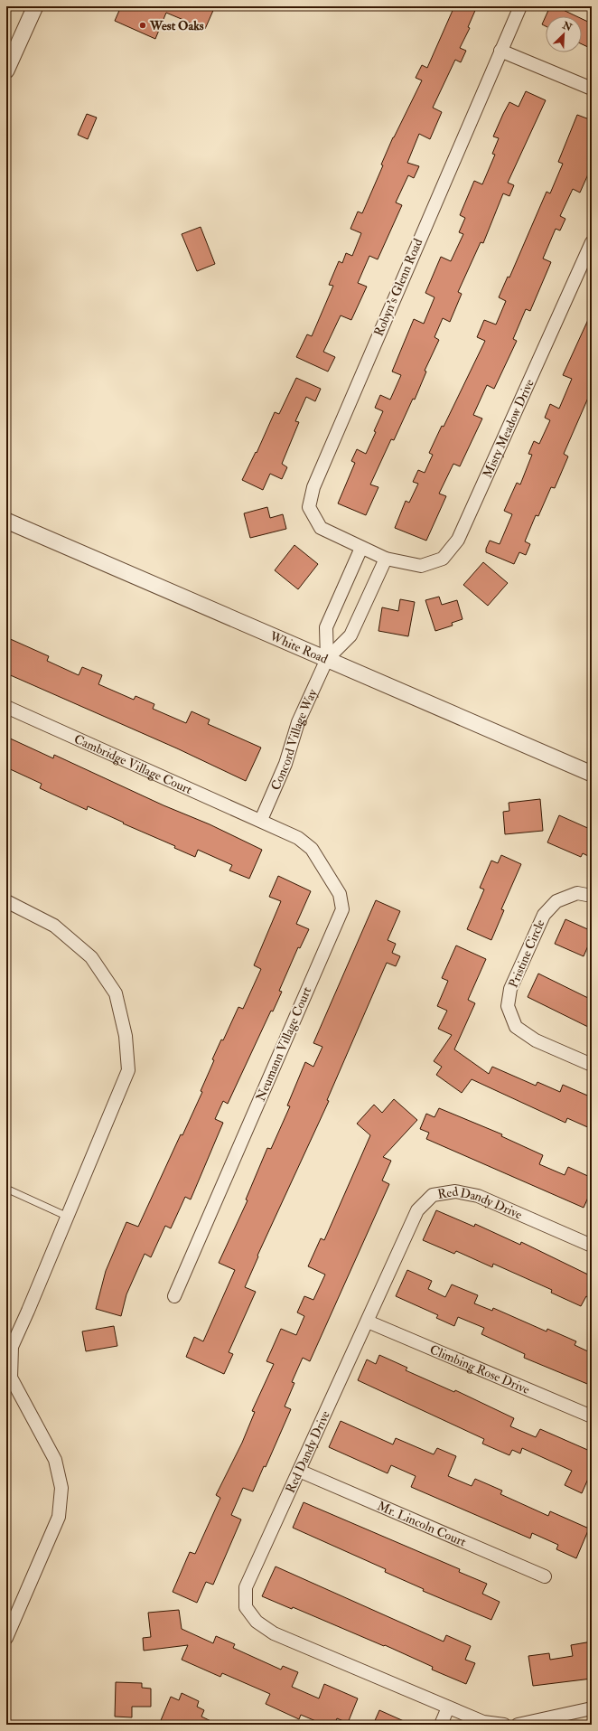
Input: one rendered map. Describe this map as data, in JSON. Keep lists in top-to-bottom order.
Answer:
{
  "streets": {
    "street": [
      "Robyn's Glenn Road",
      "Misty Meadow Drive",
      "White Road",
      "Concord Village Way",
      "Cambridge Village Court",
      "Pristine Circle",
      "Neumann Village Court",
      "Red Dandy Drive",
      "Climbing Rose Drive",
      "Mr. Lincoln Court"
    ]
  },
  "crossings": [
    ["Robyn's Glenn Road", "Misty Meadow Drive"],
    ["White Road", "Concord Village Way"],
    ["Concord Village Way", "Cambridge Village Court"],
    ["Concord Village Way", "Neumann Village Court"],
    ["Cambridge Village Court", "Neumann Village Court"],
    ["Red Dandy Drive", "Climbing Rose Drive"],
    ["Red Dandy Drive", "Mr. Lincoln Court"]
  ],
  "places": ["West Oaks"],
  "north": "top right"
}
